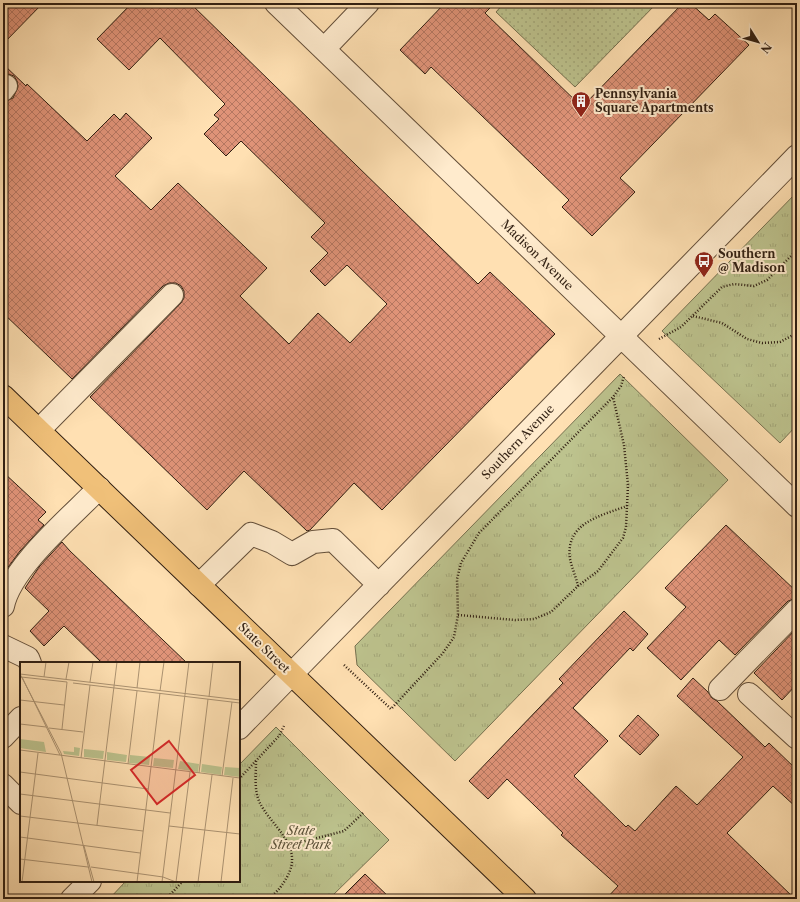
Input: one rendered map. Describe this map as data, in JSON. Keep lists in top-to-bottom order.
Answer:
{
  "streets": {
    "main road": ["State Street"],
    "street": ["Madison Avenue", "Southern Avenue"]
  },
  "crossings": [
    ["Madison Avenue", "Southern Avenue"],
    ["Southern Avenue", "State Street"]
  ],
  "parks": ["State Street Park"],
  "places": {
    "building": ["Pennsylvania Square Apartments"],
    "bus stop": ["Southern @ Madison"]
  },
  "north": "bottom right"
}
